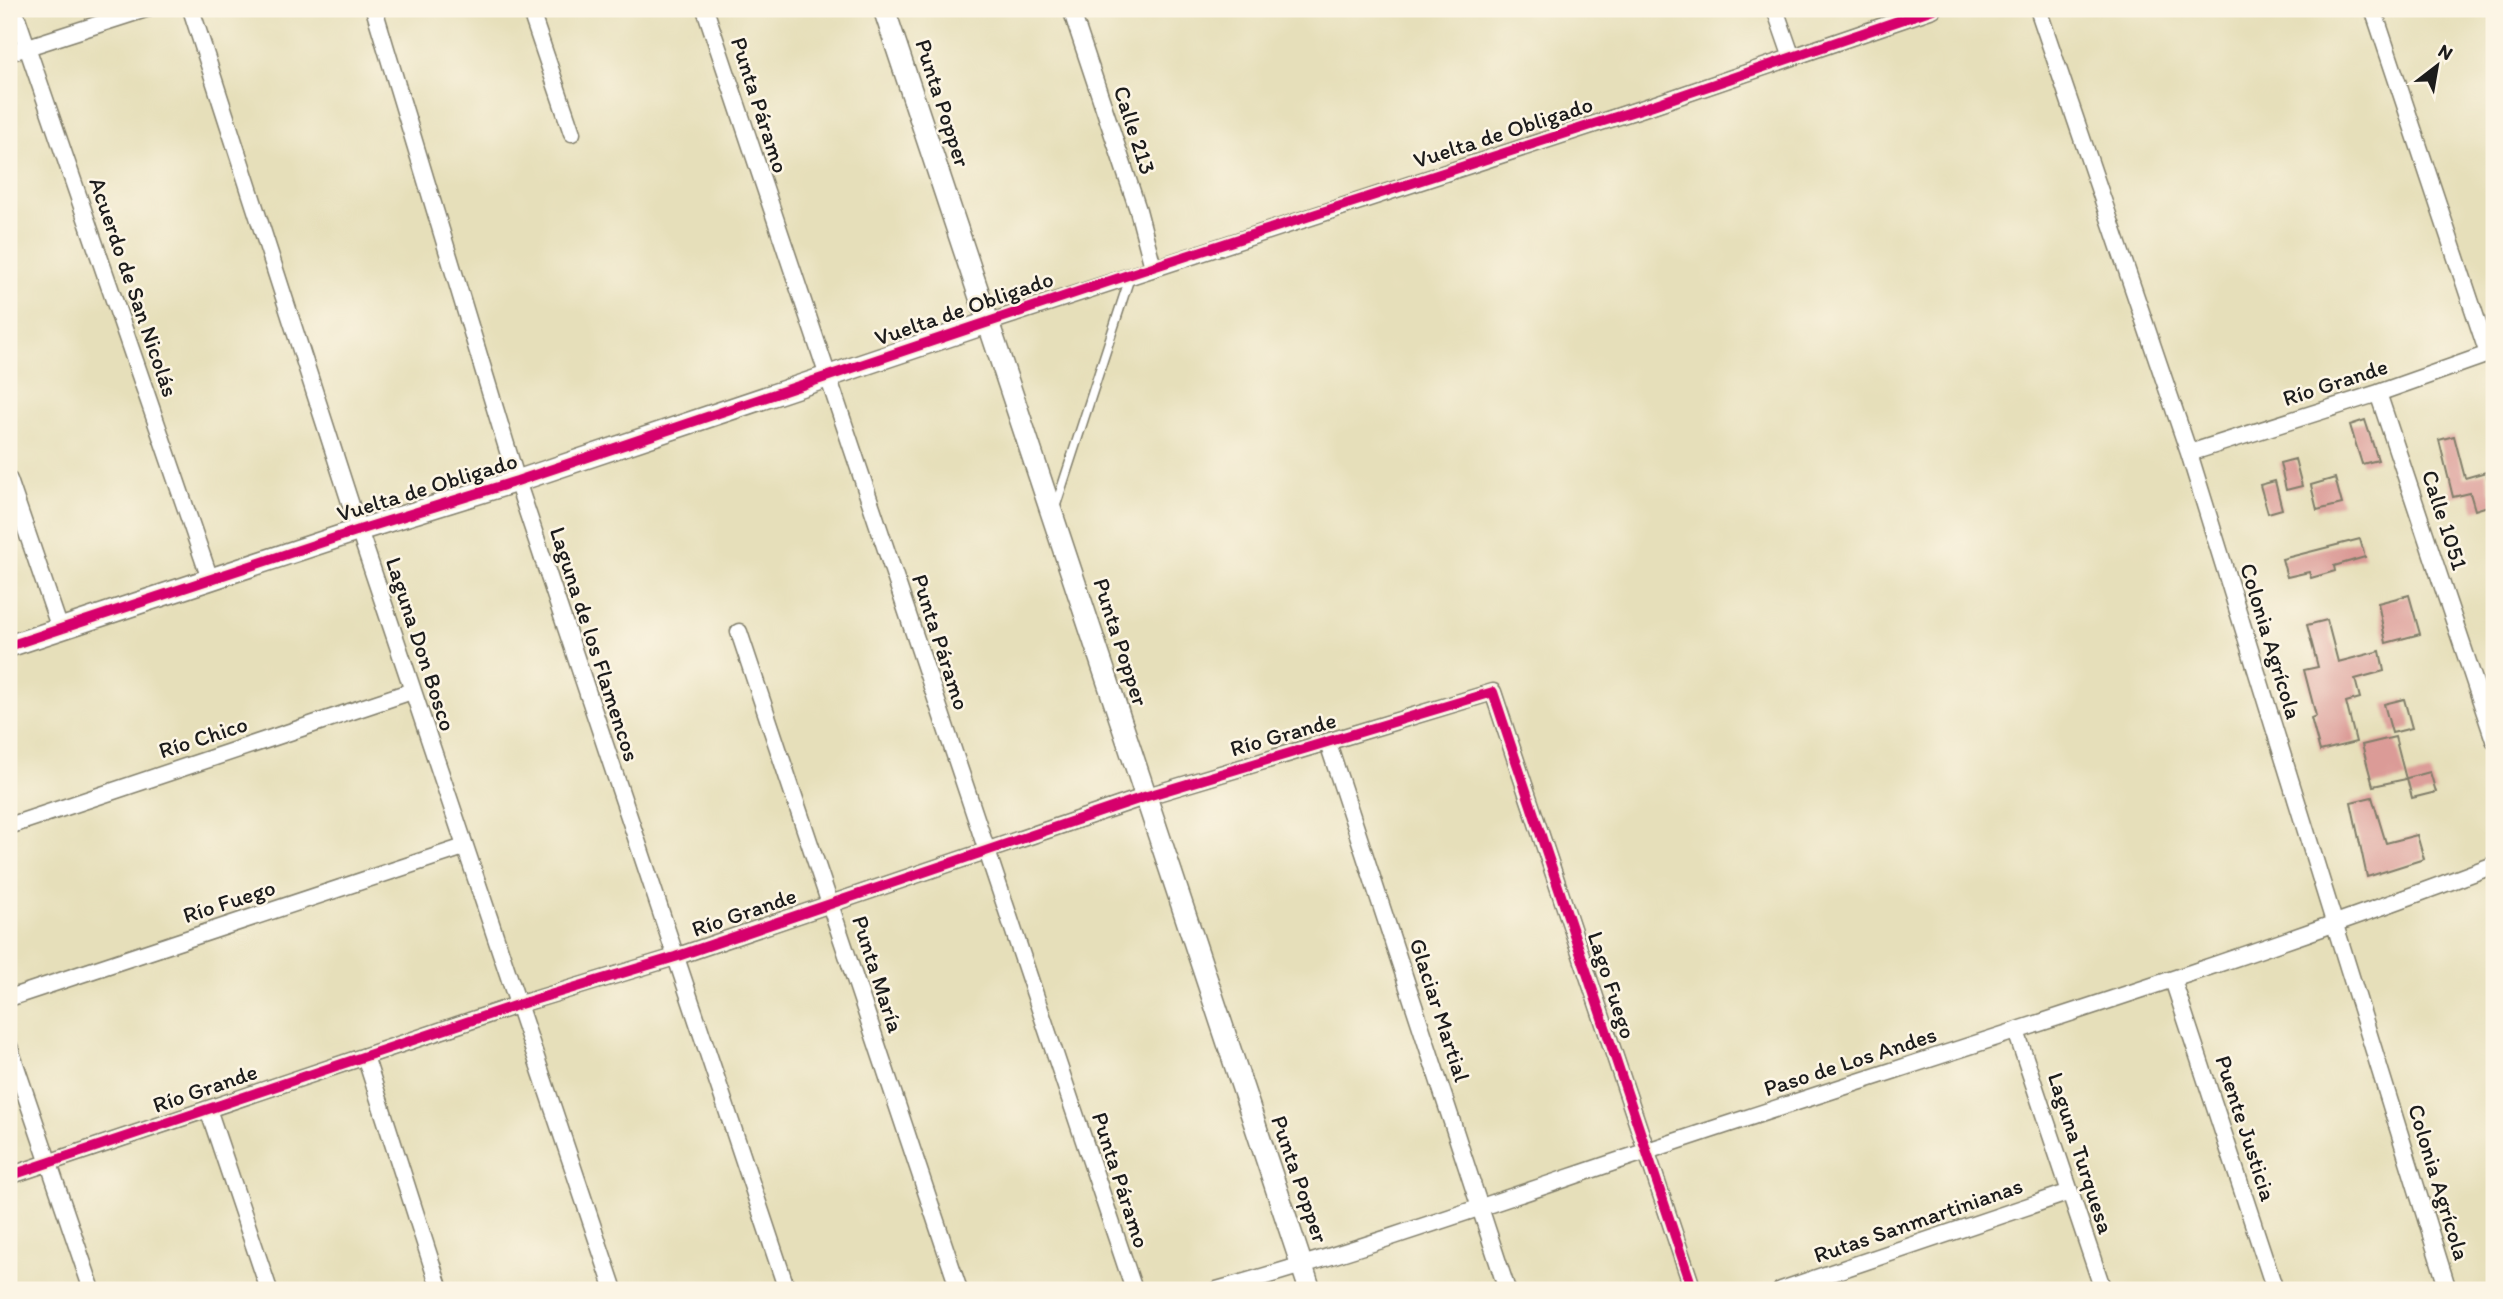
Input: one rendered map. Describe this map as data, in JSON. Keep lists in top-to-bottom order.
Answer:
{
  "streets": {
    "street": [
      "Punta Popper",
      "Punta Páramo",
      "Calle 213",
      "Vuelta de Obligado",
      "Acuerdo de San Nicolás",
      "Río Grande",
      "Calle 1051",
      "Colonia Agrícola",
      "Laguna Don Bosco",
      "Laguna de los Flamencos",
      "Río Chico",
      "Río Fuego",
      "Punta María",
      "Lago Fuego",
      "Glaciar Martial",
      "Paso de Los Andes",
      "Puente Justicia",
      "Laguna Turquesa",
      "Rutas Sanmartinianas"
    ]
  },
  "crossings": [
    ["Punta Popper", "Vuelta de Obligado"],
    ["Punta Popper", "Río Grande"],
    ["Punta Popper", "Paso de Los Andes"],
    ["Punta Páramo", "Vuelta de Obligado"],
    ["Punta Páramo", "Río Grande"],
    ["Calle 213", "Vuelta de Obligado"],
    ["Vuelta de Obligado", "Acuerdo de San Nicolás"],
    ["Vuelta de Obligado", "Laguna Don Bosco"],
    ["Vuelta de Obligado", "Laguna de los Flamencos"],
    ["Río Grande", "Calle 1051"],
    ["Río Grande", "Colonia Agrícola"],
    ["Río Grande", "Laguna Don Bosco"],
    ["Río Grande", "Laguna de los Flamencos"],
    ["Río Grande", "Punta María"],
    ["Río Grande", "Lago Fuego"],
    ["Río Grande", "Glaciar Martial"],
    ["Colonia Agrícola", "Paso de Los Andes"],
    ["Laguna Don Bosco", "Río Chico"],
    ["Laguna Don Bosco", "Río Fuego"],
    ["Lago Fuego", "Paso de Los Andes"],
    ["Glaciar Martial", "Paso de Los Andes"],
    ["Paso de Los Andes", "Puente Justicia"],
    ["Paso de Los Andes", "Laguna Turquesa"],
    ["Laguna Turquesa", "Rutas Sanmartinianas"]
  ],
  "north": "top right"
}
